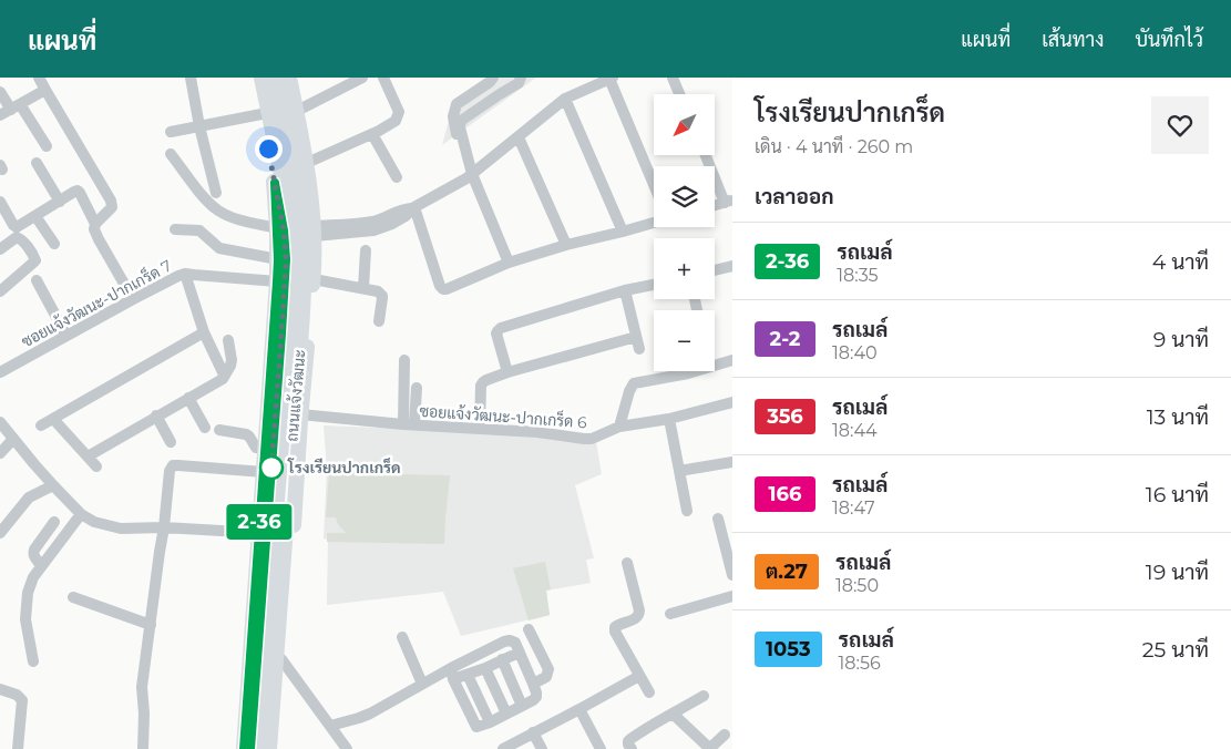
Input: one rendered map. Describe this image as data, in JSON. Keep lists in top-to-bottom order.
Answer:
{
  "streets": {
    "main road": ["ถนนแจ้งวัฒนะ"],
    "street": ["ซอยแจ้งวัฒนะ-ปากเกร็ด 7", "ซอยแจ้งวัฒนะ-ปากเกร็ด 6"]
  },
  "crossings": [
    ["ซอยแจ้งวัฒนะ-ปากเกร็ด 7", "ถนนแจ้งวัฒนะ"],
    ["ถนนแจ้งวัฒนะ", "ซอยแจ้งวัฒนะ-ปากเกร็ด 6"]
  ],
  "places": ["โรงเรียนปากเกร็ด"],
  "lines": ["bus line 2-36"],
  "north": "bottom left",
  "page": {
    "header": "แผนที่",
    "nav": ["แผนที่", "เส้นทาง", "บันทึกไว้"],
    "on_map": "2-36",
    "heading": [
      ["โรงเรียนปากเกร็ด", "เดิน · 4 นาที · 260 m"],
      "เวลาออก"
    ],
    "map_buttons": ["+", "−"],
    "list": [
      {
        "mark": "2-36",
        "name": "รถเมล์",
        "note": "18:35",
        "value": "4 นาที"
      },
      {
        "mark": "2-2",
        "name": "รถเมล์",
        "note": "18:40",
        "value": "9 นาที"
      },
      {
        "mark": "356",
        "name": "รถเมล์",
        "note": "18:44",
        "value": "13 นาที"
      },
      {
        "mark": "166",
        "name": "รถเมล์",
        "note": "18:47",
        "value": "16 นาที"
      },
      {
        "mark": "ต.27",
        "name": "รถเมล์",
        "note": "18:50",
        "value": "19 นาที"
      },
      {
        "mark": "1053",
        "name": "รถเมล์",
        "note": "18:56",
        "value": "25 นาที"
      }
    ]
  }
}
